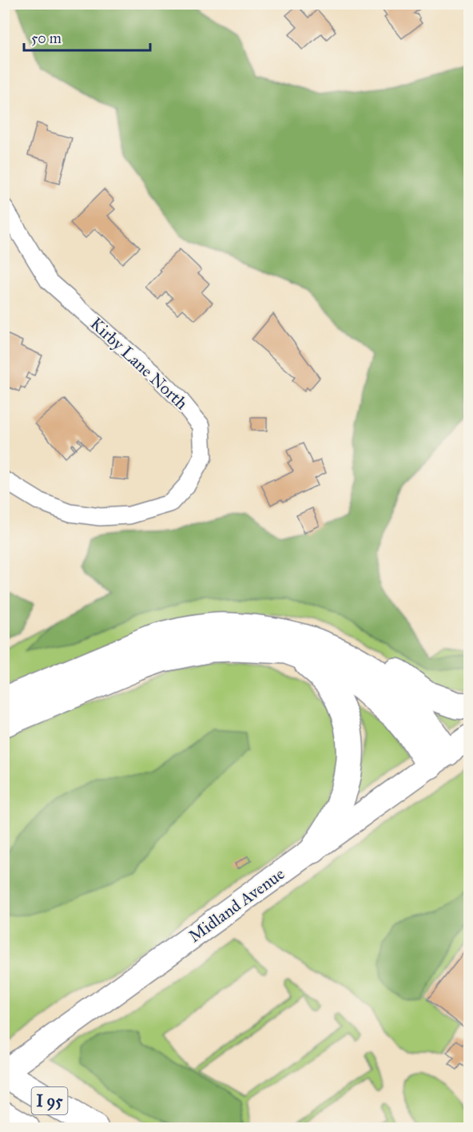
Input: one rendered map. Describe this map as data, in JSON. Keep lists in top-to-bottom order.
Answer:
{
  "streets": {
    "highway": ["I 95"],
    "street": ["Kirby Lane North", "Midland Avenue"]
  },
  "crossings": [
    ["Midland Avenue", "I 95"]
  ],
  "scale_bar": "50 m"
}
